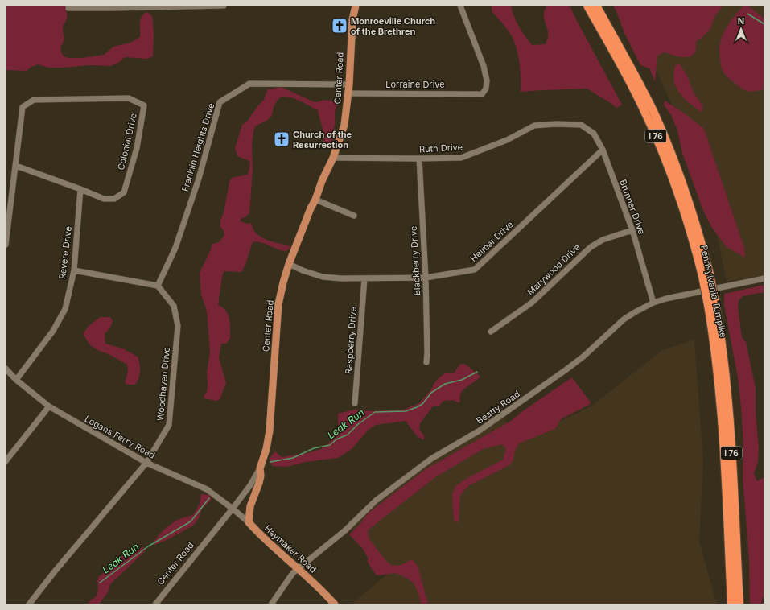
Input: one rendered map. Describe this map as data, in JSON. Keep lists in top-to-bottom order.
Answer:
{
  "streets": {
    "highway": ["I 76", "Pennsylvania Turnpike"],
    "main road": ["Center Road", "Haymaker Road"],
    "street": [
      "Lorraine Drive",
      "Colonial Drive",
      "Franklin Heights Drive",
      "Ruth Drive",
      "Brunner Drive",
      "Helmar Drive",
      "Revere Drive",
      "Blackberry Drive",
      "Marywood Drive",
      "Raspberry Drive",
      "Woodhaven Drive",
      "Beatty Road",
      "Logans Ferry Road"
    ]
  },
  "crossings": [
    ["Center Road", "Lorraine Drive"],
    ["Center Road", "Franklin Heights Drive"],
    ["Center Road", "Ruth Drive"],
    ["Center Road", "Helmar Drive"],
    ["Center Road", "Logans Ferry Road"],
    ["Center Road", "Haymaker Road"],
    ["Colonial Drive", "Revere Drive"],
    ["Franklin Heights Drive", "Woodhaven Drive"],
    ["Ruth Drive", "Brunner Drive"],
    ["Ruth Drive", "Blackberry Drive"],
    ["Brunner Drive", "Helmar Drive"],
    ["Brunner Drive", "Marywood Drive"],
    ["Brunner Drive", "Beatty Road"],
    ["Helmar Drive", "Blackberry Drive"],
    ["Helmar Drive", "Raspberry Drive"],
    ["Revere Drive", "Logans Ferry Road"],
    ["Woodhaven Drive", "Logans Ferry Road"],
    ["Beatty Road", "Haymaker Road"],
    ["Logans Ferry Road", "Haymaker Road"]
  ],
  "water": ["Leak Run"],
  "places": {
    "church": ["Monroeville Church of the Brethren", "Church of the Resurrection"]
  },
  "north": "top"
}
